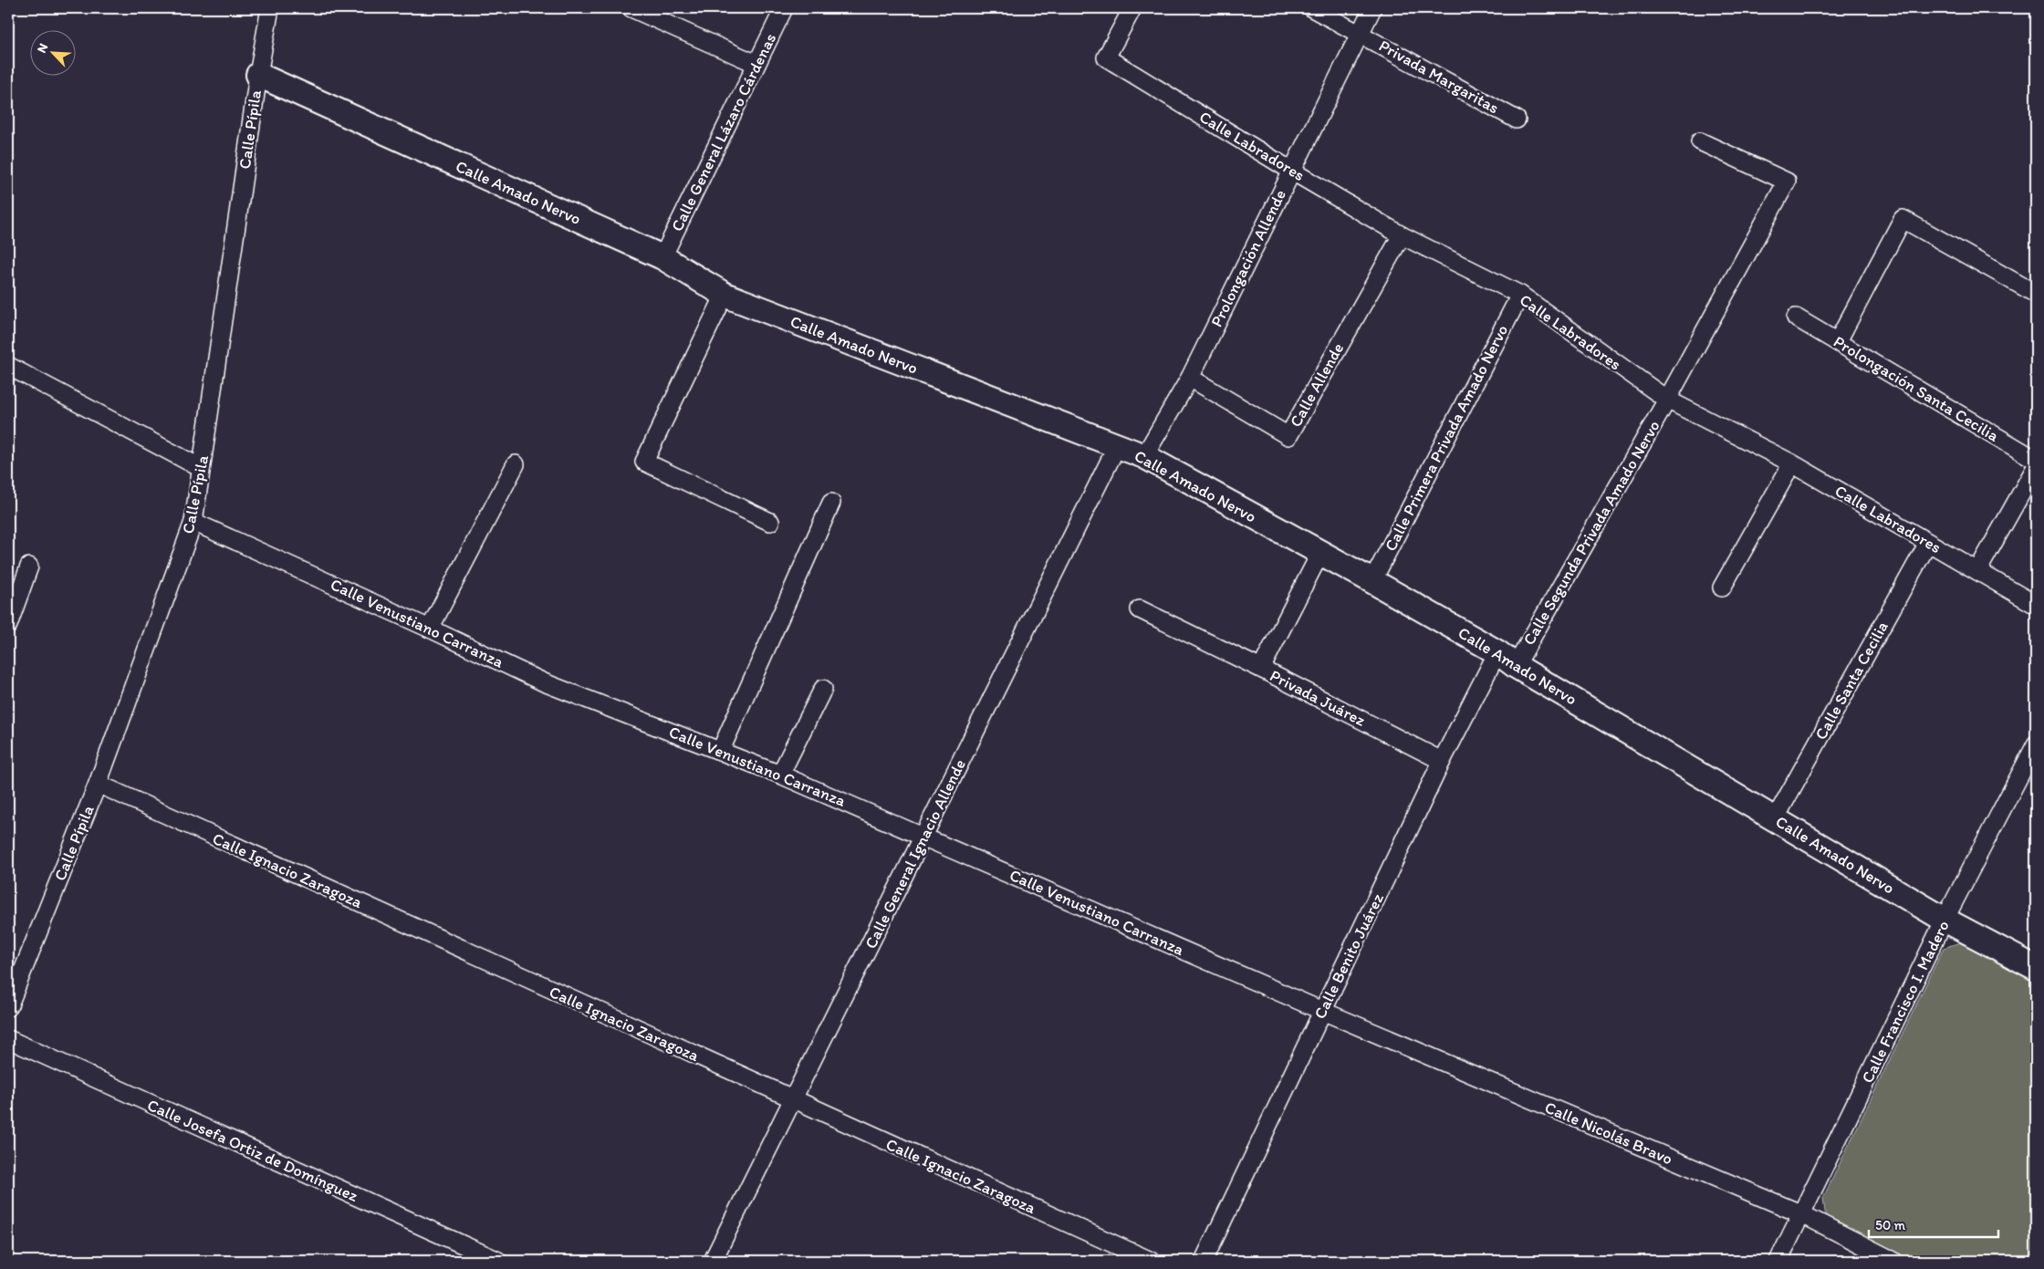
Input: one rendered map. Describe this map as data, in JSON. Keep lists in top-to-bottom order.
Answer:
{
  "streets": {
    "street": [
      "Privada Margaritas",
      "Calle Pípila",
      "Calle General Lázaro Cárdenas",
      "Calle Labradores",
      "Calle Amado Nervo",
      "Prolongación Allende",
      "Calle Allende",
      "Prolongación Santa Cecilia",
      "Calle Primera Privada Amado Nervo",
      "Calle Segunda Privada Amado Nervo",
      "Calle Venustiano Carranza",
      "Calle Santa Cecilia",
      "Privada Juárez",
      "Calle General Ignacio Allende",
      "Calle Ignacio Zaragoza",
      "Calle Benito Juárez",
      "Calle Francisco I. Madero",
      "Calle Nicolás Bravo",
      "Calle Josefa Ortiz de Domínguez"
    ]
  },
  "crossings": [
    ["Privada Margaritas", "Prolongación Allende"],
    ["Calle Pípila", "Calle Amado Nervo"],
    ["Calle Pípila", "Calle Venustiano Carranza"],
    ["Calle Pípila", "Calle Ignacio Zaragoza"],
    ["Calle General Lázaro Cárdenas", "Calle Amado Nervo"],
    ["Calle Labradores", "Prolongación Allende"],
    ["Calle Labradores", "Calle Allende"],
    ["Calle Labradores", "Calle Primera Privada Amado Nervo"],
    ["Calle Labradores", "Calle Segunda Privada Amado Nervo"],
    ["Calle Labradores", "Calle Santa Cecilia"],
    ["Calle Amado Nervo", "Prolongación Allende"],
    ["Calle Amado Nervo", "Calle Primera Privada Amado Nervo"],
    ["Calle Amado Nervo", "Calle Segunda Privada Amado Nervo"],
    ["Calle Amado Nervo", "Calle Santa Cecilia"],
    ["Calle Amado Nervo", "Privada Juárez"],
    ["Calle Amado Nervo", "Calle General Ignacio Allende"],
    ["Calle Amado Nervo", "Calle Benito Juárez"],
    ["Calle Amado Nervo", "Calle Francisco I. Madero"],
    ["Prolongación Allende", "Calle Allende"],
    ["Calle Segunda Privada Amado Nervo", "Calle Benito Juárez"],
    ["Calle Venustiano Carranza", "Calle General Ignacio Allende"],
    ["Calle Venustiano Carranza", "Calle Benito Juárez"],
    ["Calle Venustiano Carranza", "Calle Nicolás Bravo"],
    ["Privada Juárez", "Calle Benito Juárez"],
    ["Calle General Ignacio Allende", "Calle Ignacio Zaragoza"],
    ["Calle Benito Juárez", "Calle Nicolás Bravo"],
    ["Calle Francisco I. Madero", "Calle Nicolás Bravo"]
  ],
  "scale_bar": "50 m",
  "north": "top left"
}
